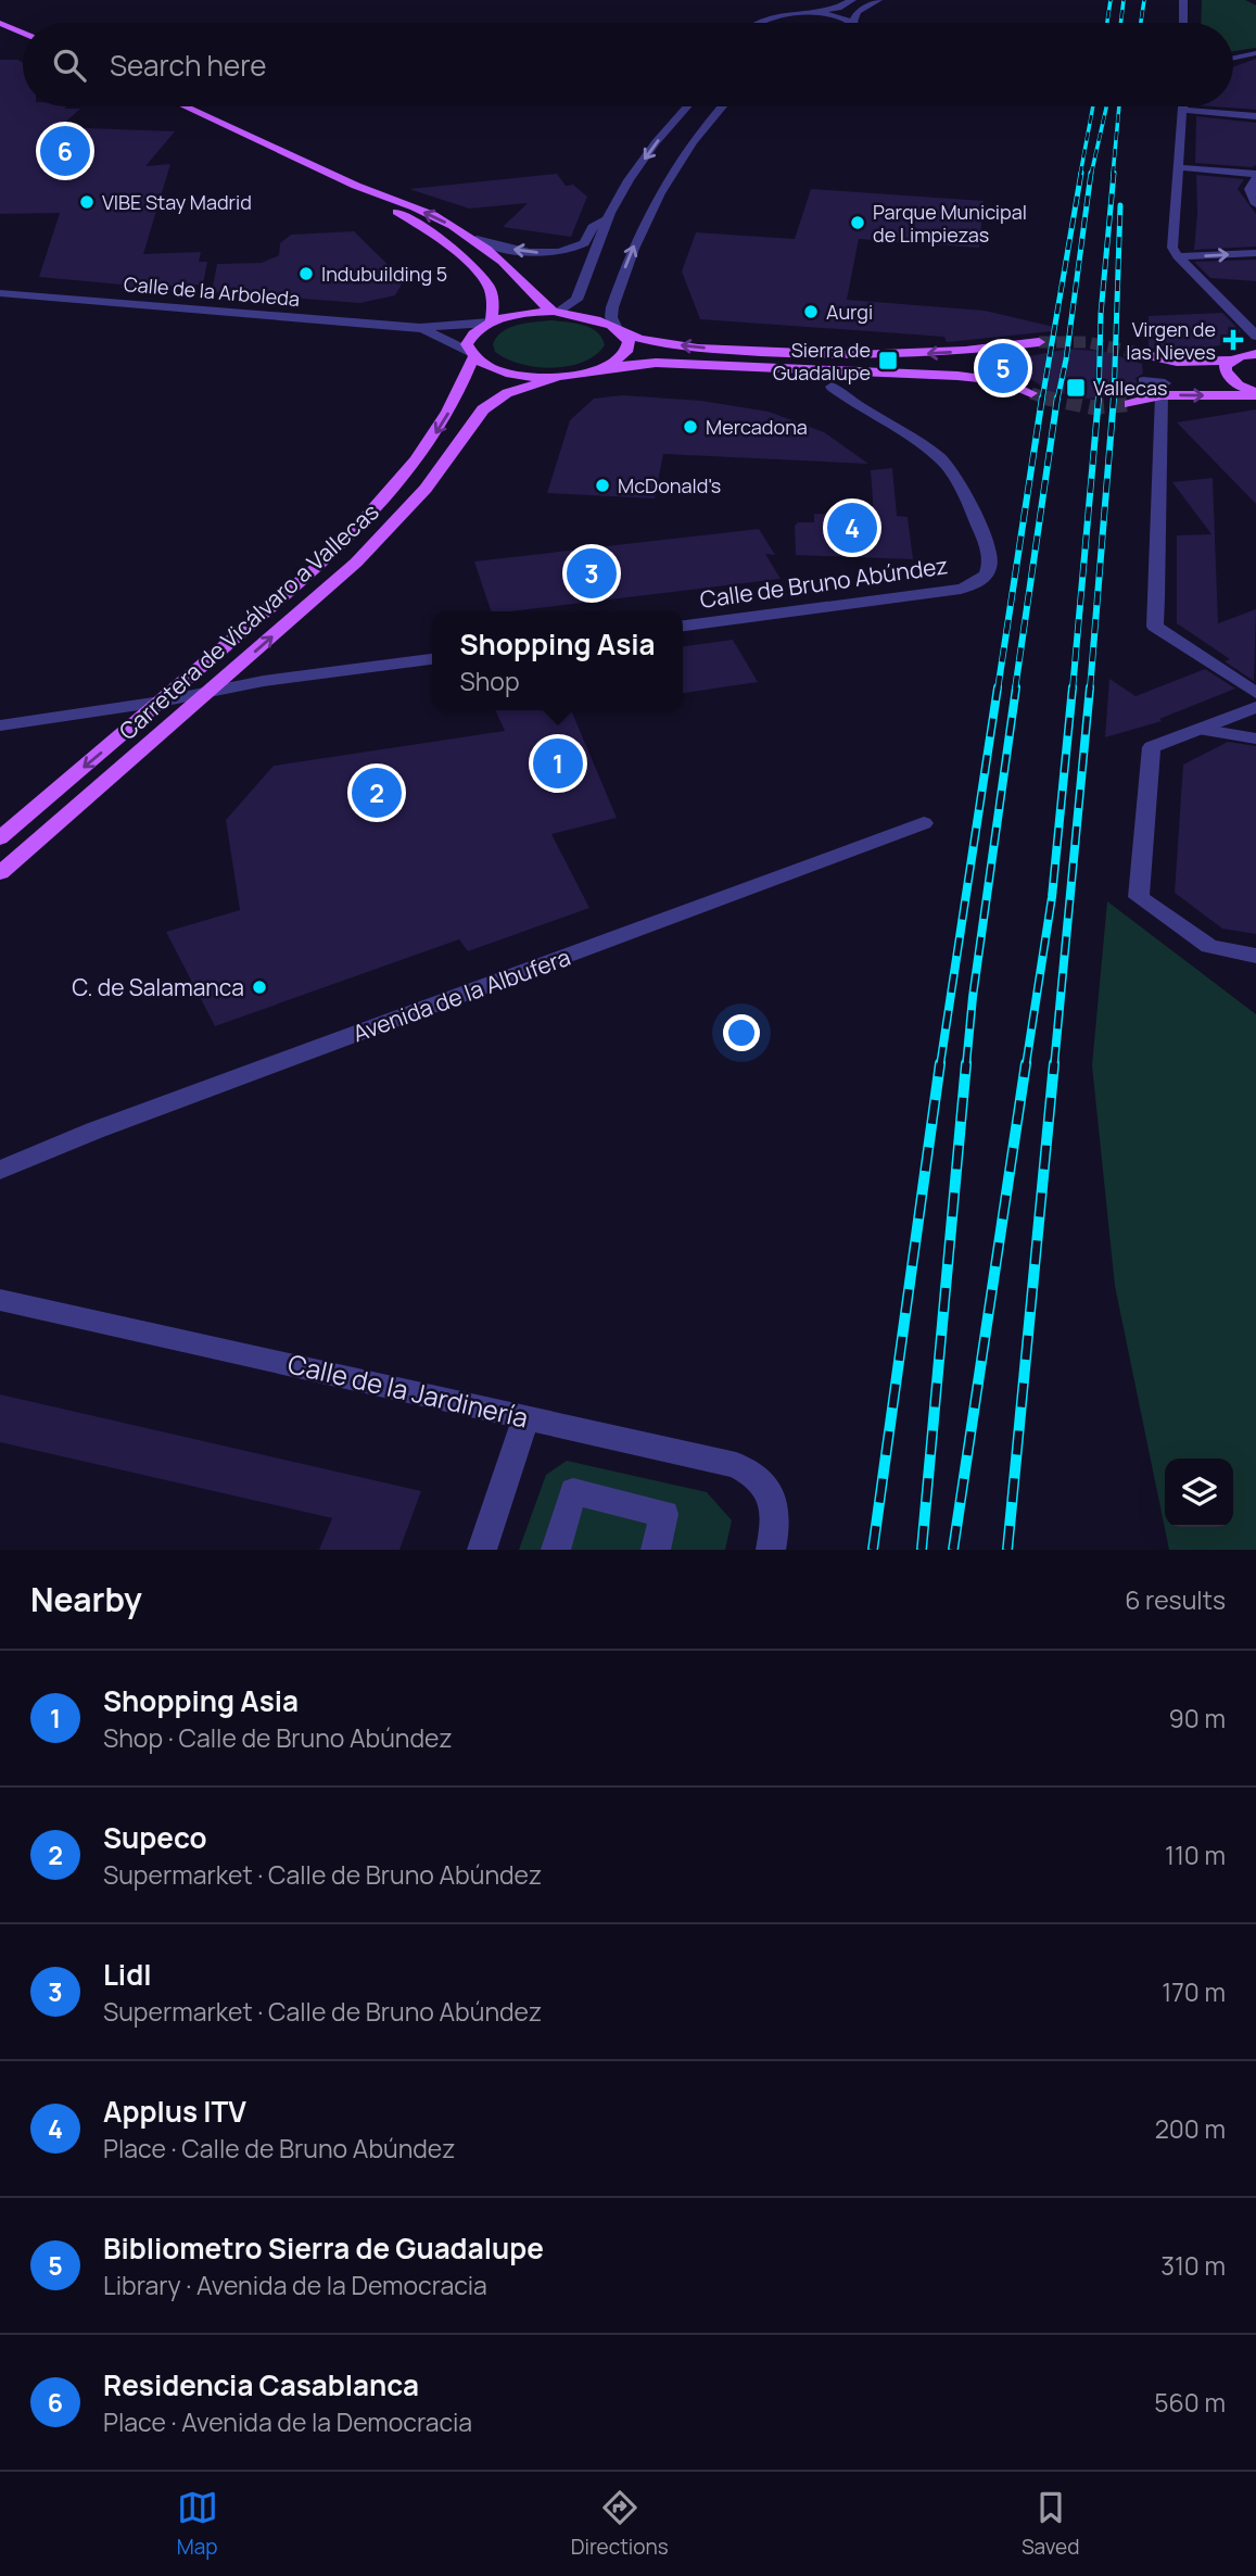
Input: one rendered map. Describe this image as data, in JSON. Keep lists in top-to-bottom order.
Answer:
{
  "streets": {
    "main road": ["Carretera de Vicálvaro a Vallecas"],
    "street": [
      "Calle de la Arboleda",
      "Calle de Bruno Abúndez",
      "Avenida de la Albufera",
      "Calle de la Jardinería"
    ]
  },
  "crossings": [
    ["Calle de la Arboleda", "Carretera de Vicálvaro a Vallecas"]
  ],
  "places": {
    "other": [
      "VIBE Stay Madrid",
      "Parque Municipal de Limpiezas",
      "Indubuilding 5",
      "Aurgi",
      "Mercadona",
      "McDonald's",
      "C. de Salamanca"
    ],
    "health": ["Virgen de las Nieves"],
    "transit": ["Sierra de Guadalupe", "Vallecas"]
  },
  "page": {
    "search": "Search here",
    "pins": [
      "6",
      "5",
      "4",
      "3",
      "1",
      "2"
    ],
    "popup": ["Shopping Asia", "Shop"],
    "heading": ["Nearby", "6 results"],
    "list": [
      {
        "mark": "1",
        "name": "Shopping Asia",
        "note": "Shop · Calle de Bruno Abúndez",
        "value": "90 m"
      },
      {
        "mark": "2",
        "name": "Supeco",
        "note": "Supermarket · Calle de Bruno Abúndez",
        "value": "110 m"
      },
      {
        "mark": "3",
        "name": "Lidl",
        "note": "Supermarket · Calle de Bruno Abúndez",
        "value": "170 m"
      },
      {
        "mark": "4",
        "name": "Applus ITV",
        "note": "Place · Calle de Bruno Abúndez",
        "value": "200 m"
      },
      {
        "mark": "5",
        "name": "Bibliometro Sierra de Guadalupe",
        "note": "Library · Avenida de la Democracia",
        "value": "310 m"
      },
      {
        "mark": "6",
        "name": "Residencia Casablanca",
        "note": "Place · Avenida de la Democracia",
        "value": "560 m"
      }
    ],
    "nav": ["Map", "Directions", "Saved"]
  }
}
